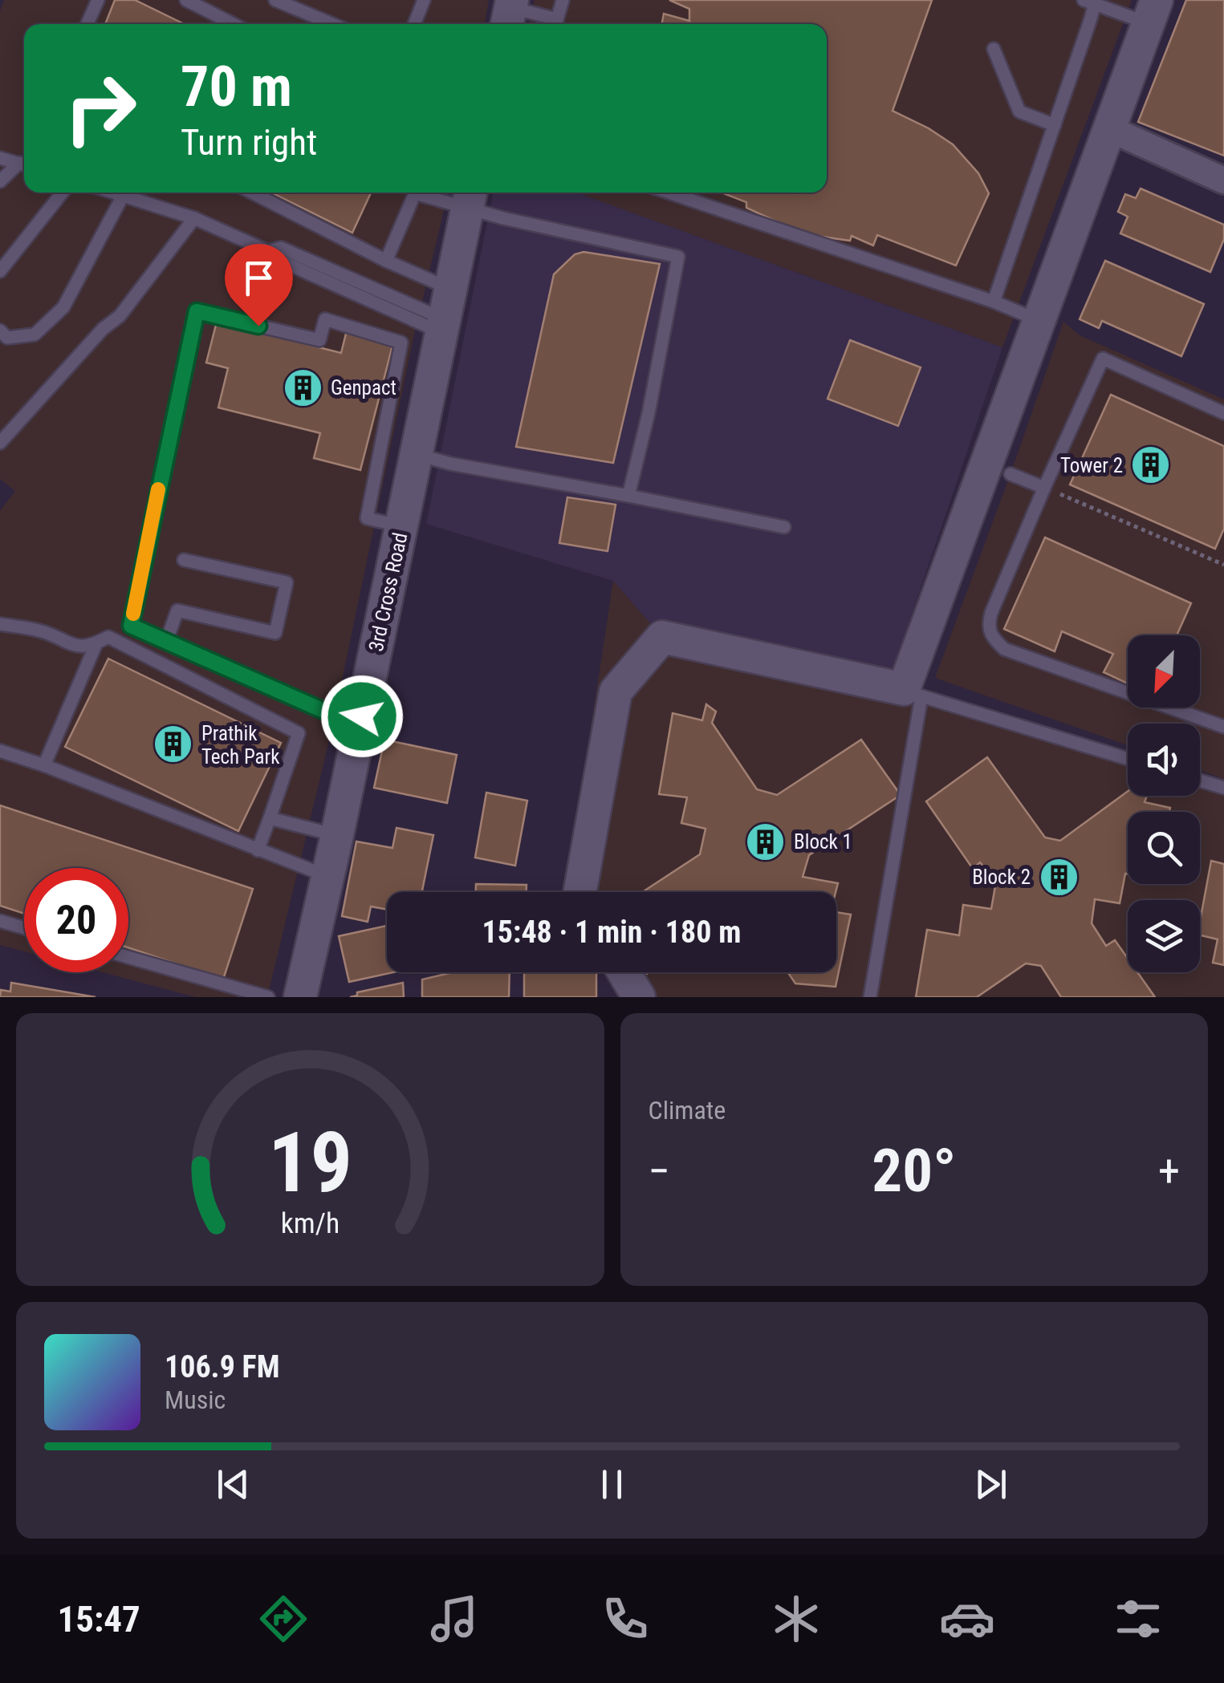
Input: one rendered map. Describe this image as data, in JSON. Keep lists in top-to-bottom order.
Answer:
{
  "streets": {
    "street": ["3rd Cross Road"]
  },
  "places": {
    "building": [
      "Genpact",
      "Tower 2",
      "Prathik Tech Park",
      "Block 1",
      "Block 2"
    ]
  },
  "north": "bottom left",
  "page": {
    "turn": ["70 m", "Turn right"],
    "limit": "20",
    "trip": "15:48 · 1 min · 180 m",
    "tile": "Climate",
    "heat": ["−", "20°", "+"],
    "song": ["106.9 FM", "Music"],
    "tabs": "15:47",
    "gauge": ["19", "km/h"]
  }
}
